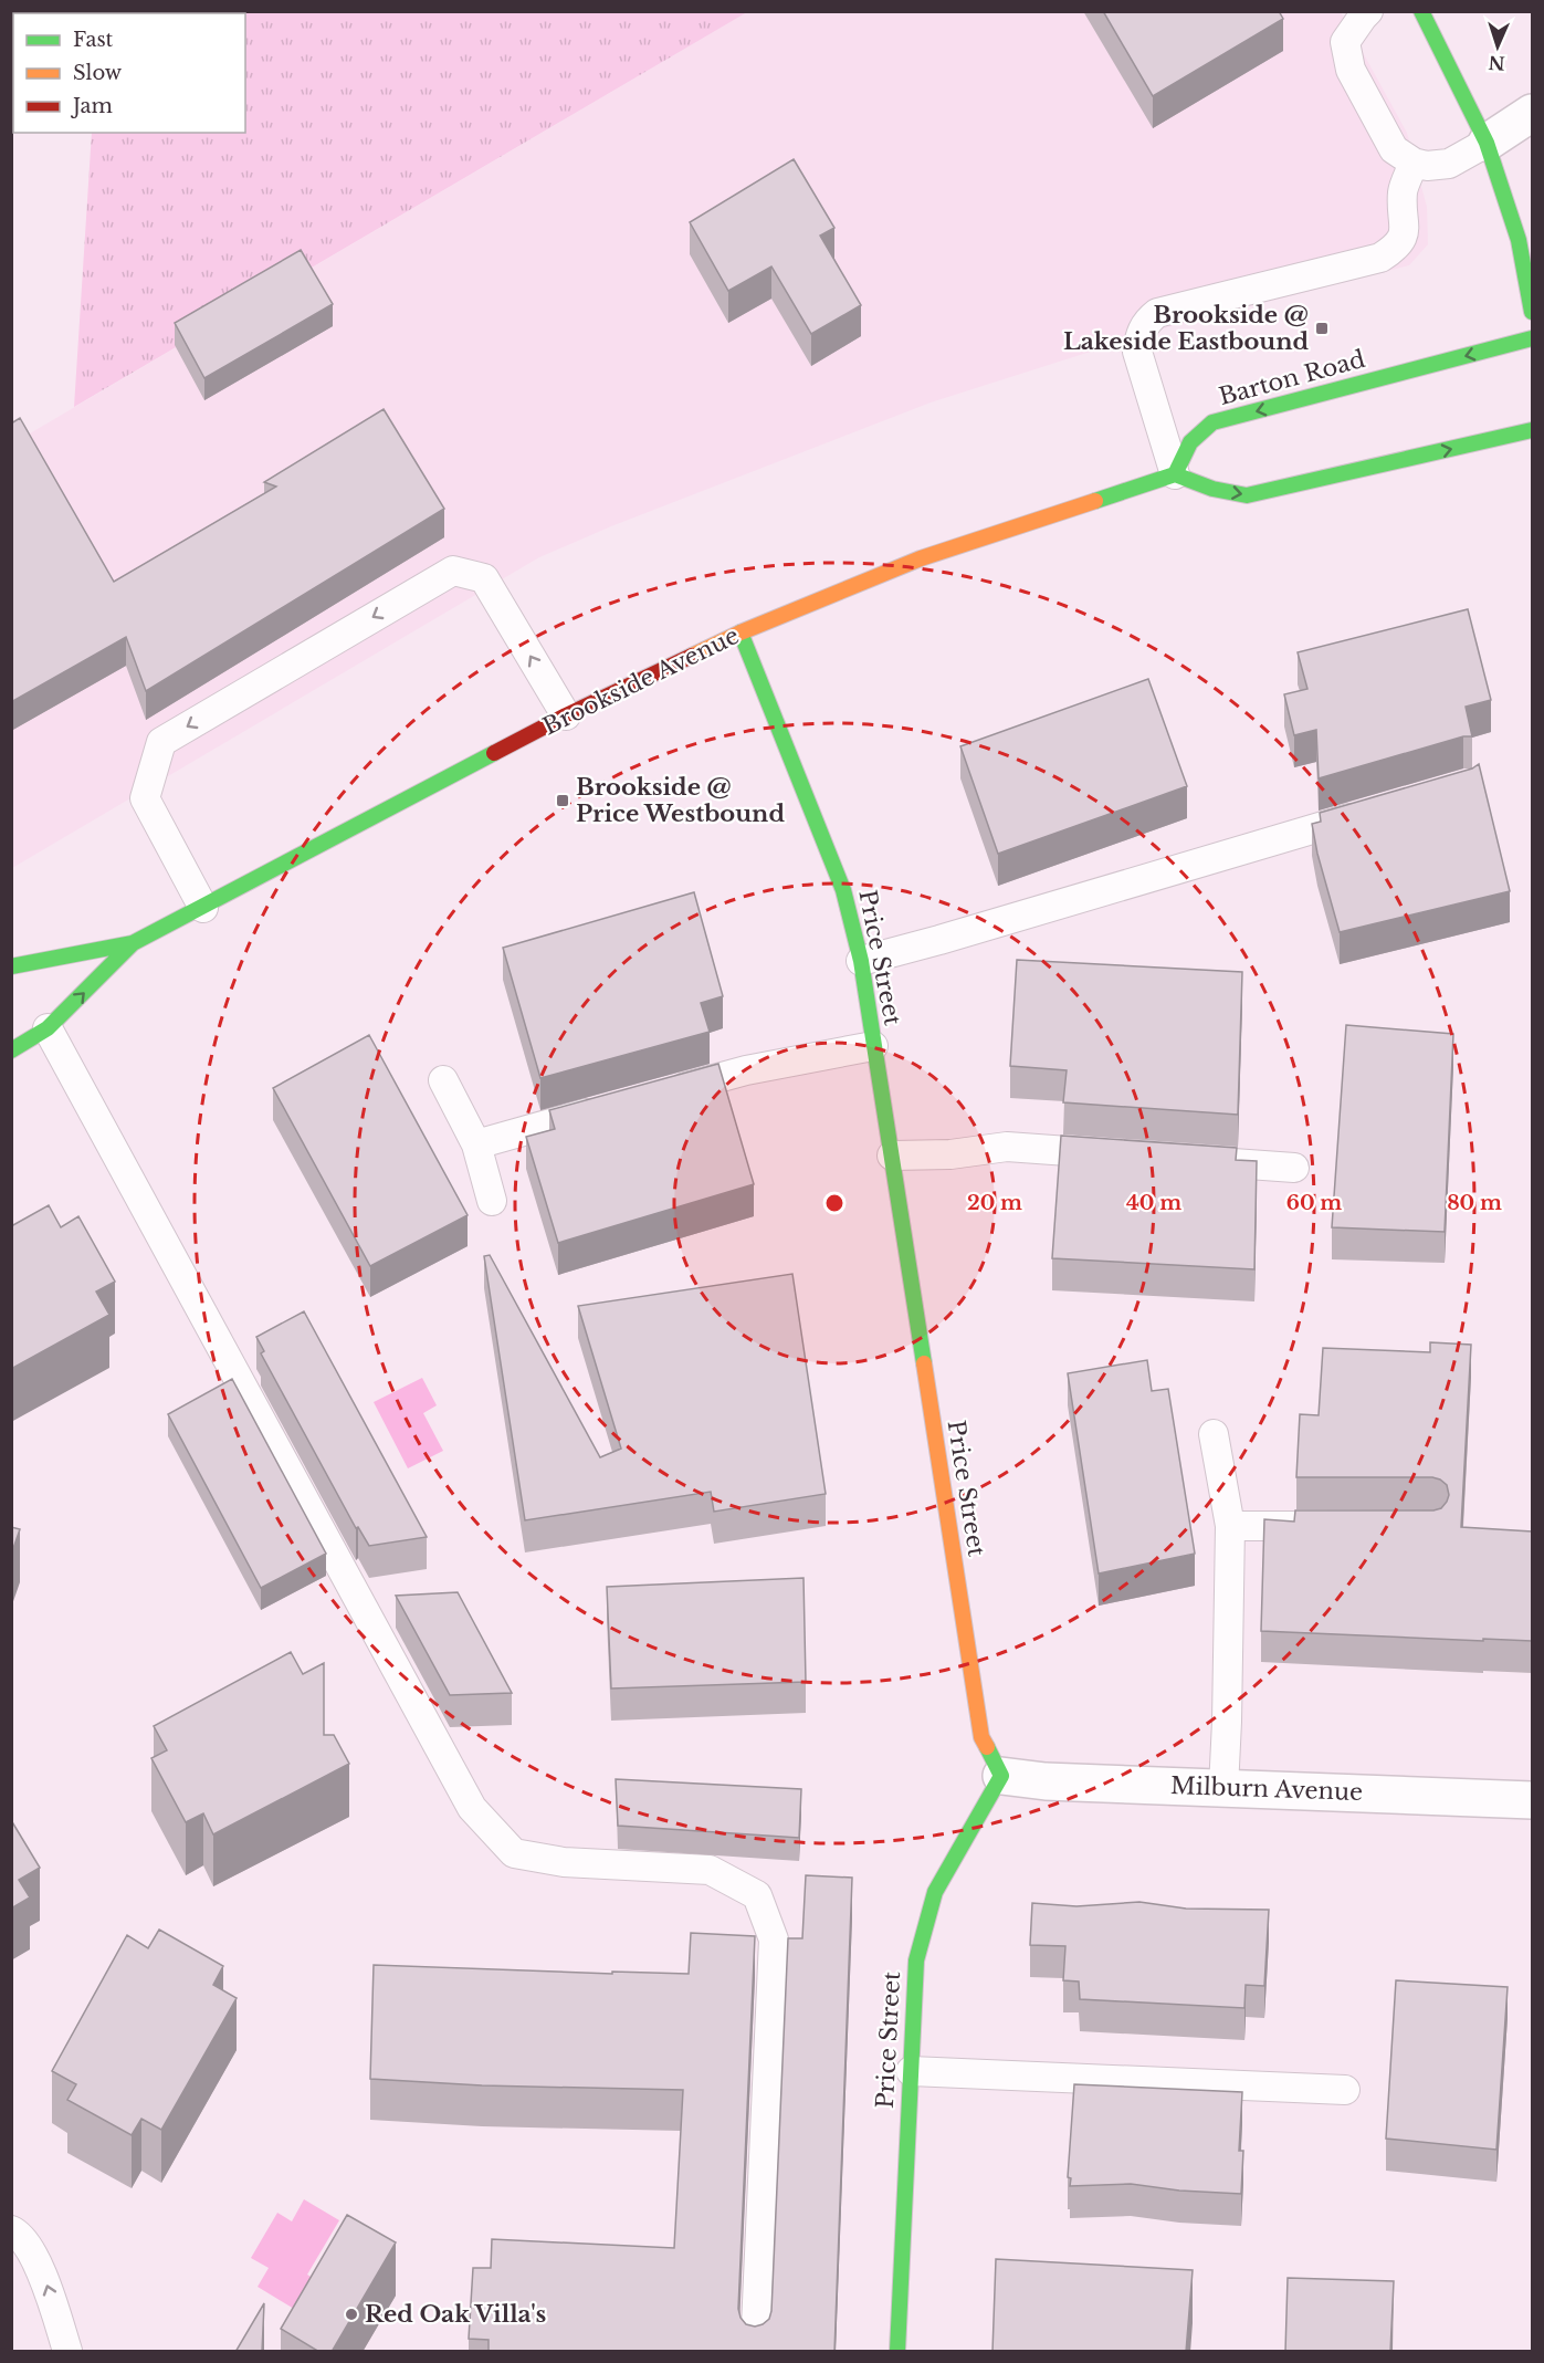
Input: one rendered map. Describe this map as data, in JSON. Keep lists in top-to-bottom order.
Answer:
{
  "streets": {
    "main road": ["Barton Road", "Brookside Avenue", "Price Street"],
    "street": ["Milburn Avenue"]
  },
  "crossings": [
    ["Barton Road", "Brookside Avenue"],
    ["Brookside Avenue", "Price Street"],
    ["Price Street", "Milburn Avenue"]
  ],
  "places": {
    "transit": ["Brookside @ Lakeside Eastbound", "Brookside @ Price Westbound"],
    "other": ["Red Oak Villa's"]
  },
  "legend": ["Fast", "Slow", "Jam"],
  "north": "bottom",
  "rings": [
    "20 m",
    "40 m",
    "60 m",
    "80 m"
  ]
}
